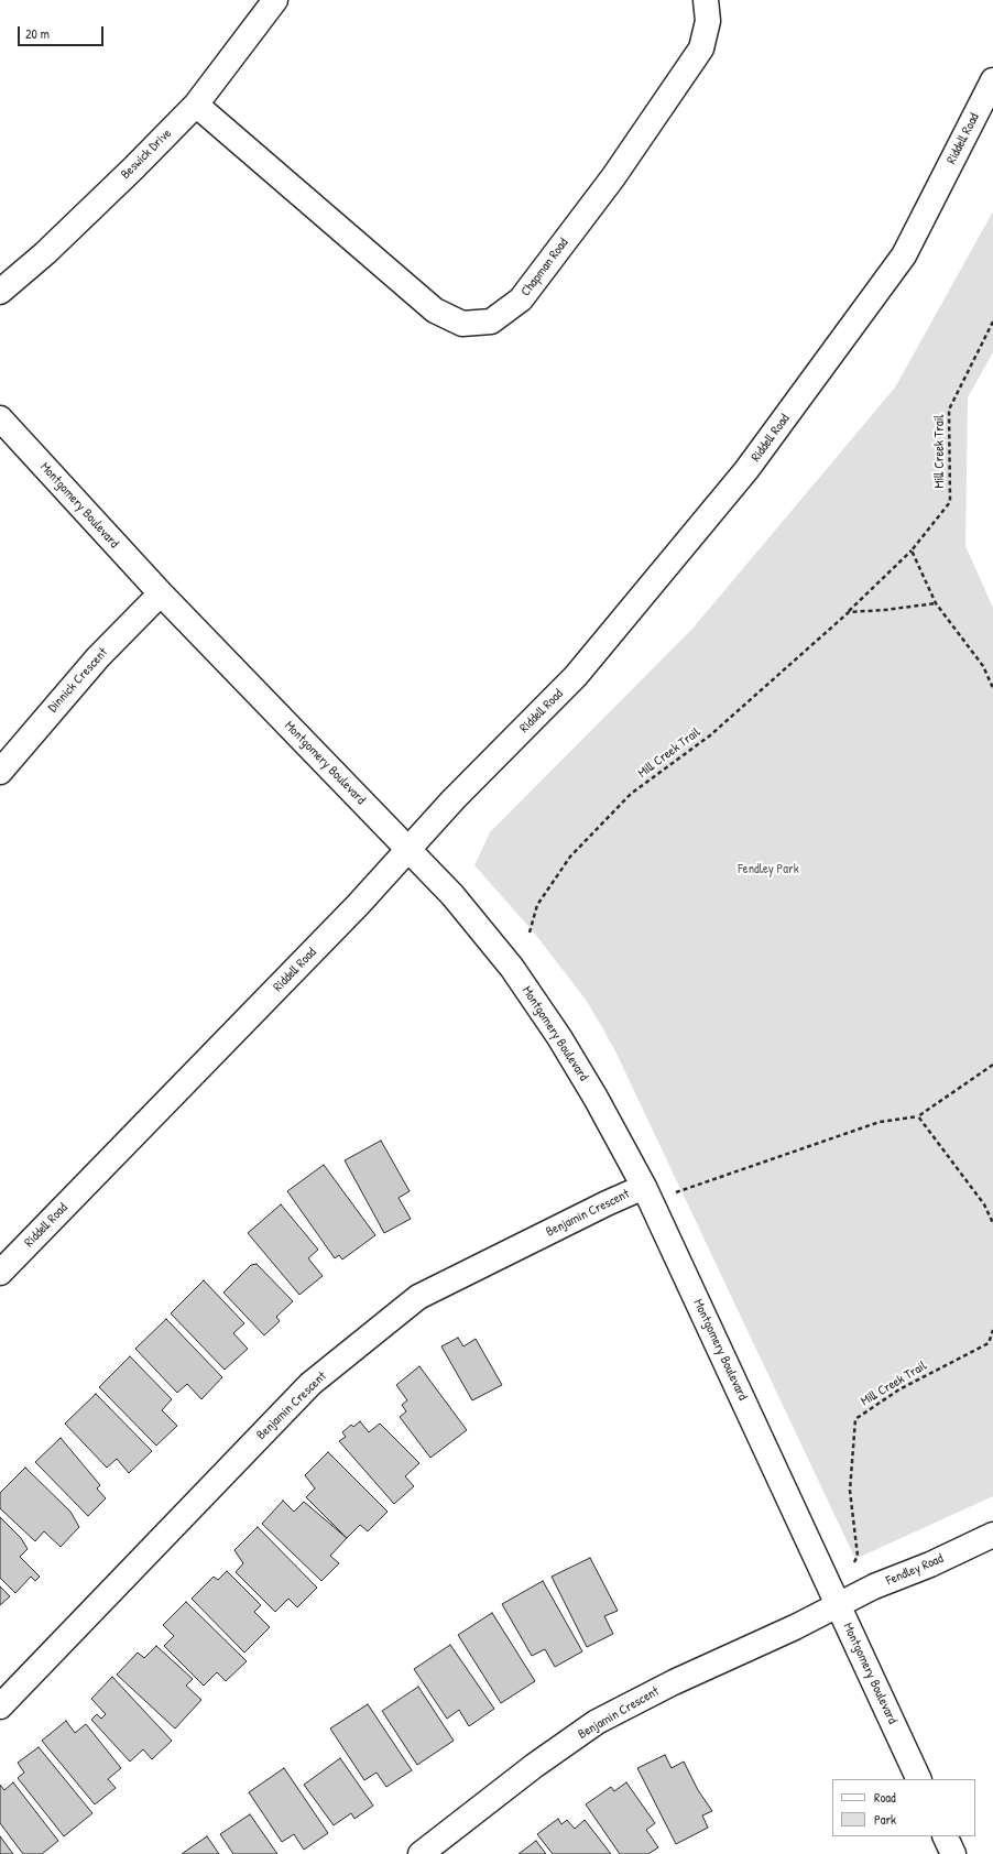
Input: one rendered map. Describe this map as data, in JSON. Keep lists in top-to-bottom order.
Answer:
{
  "streets": {
    "street": [
      "Riddell Road",
      "Beswick Drive",
      "Chapman Road",
      "Montgomery Boulevard",
      "Dinnick Crescent",
      "Benjamin Crescent",
      "Fendley Road"
    ],
    "path": ["Mill Creek Trail"]
  },
  "crossings": [
    ["Riddell Road", "Montgomery Boulevard"],
    ["Beswick Drive", "Chapman Road"],
    ["Montgomery Boulevard", "Dinnick Crescent"],
    ["Montgomery Boulevard", "Benjamin Crescent"],
    ["Montgomery Boulevard", "Fendley Road"],
    ["Benjamin Crescent", "Fendley Road"]
  ],
  "parks": ["Fendley Park"],
  "legend": ["Road", "Park"],
  "scale_bar": "20 m"
}
